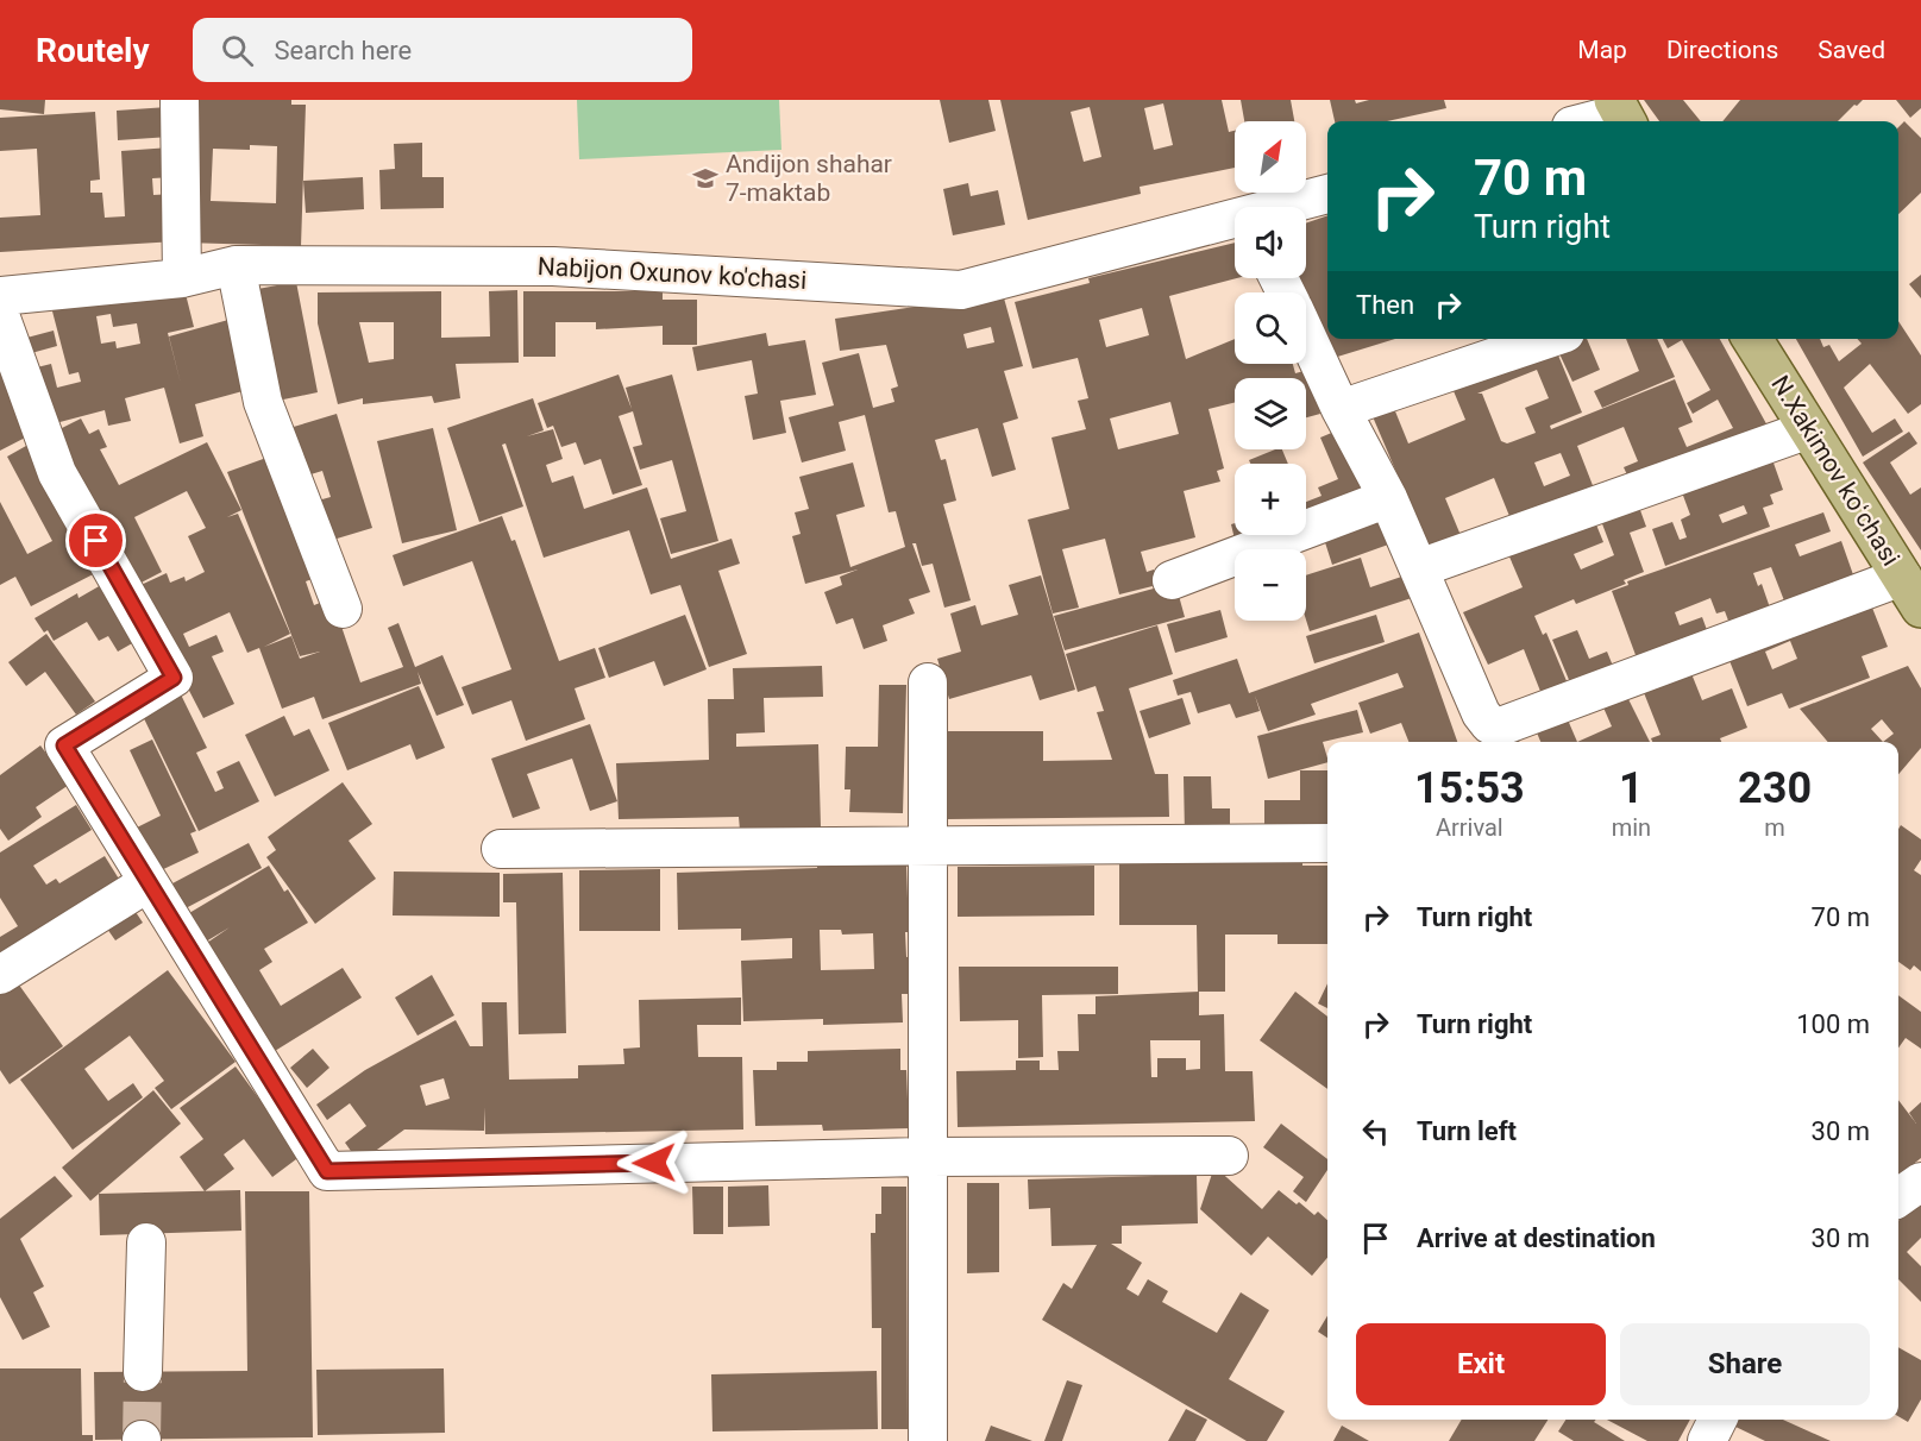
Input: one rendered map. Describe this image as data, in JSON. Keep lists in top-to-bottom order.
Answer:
{
  "streets": {
    "main road": ["N.Xakimov koʻchasi"],
    "street": ["Nabijon Oxunov ko'chasi"]
  },
  "places": {
    "school or university": ["Andijon shahar 7-maktab"]
  },
  "north": "top right",
  "page": {
    "header": "Routely",
    "search": "Search here",
    "nav": ["Map", "Directions", "Saved"],
    "map_buttons": ["+", "−"],
    "turn": ["70 m", "Turn right"],
    "then": "Then",
    "eta": [
      "15:53",
      "Arrival",
      "1",
      "min",
      "230",
      "m"
    ],
    "list": [
      {
        "name": "Turn right",
        "value": "70 m"
      },
      {
        "name": "Turn right",
        "value": "100 m"
      },
      {
        "name": "Turn left",
        "value": "30 m"
      },
      {
        "name": "Arrive at destination",
        "value": "30 m"
      }
    ],
    "buttons": ["Exit", "Share"]
  }
}
